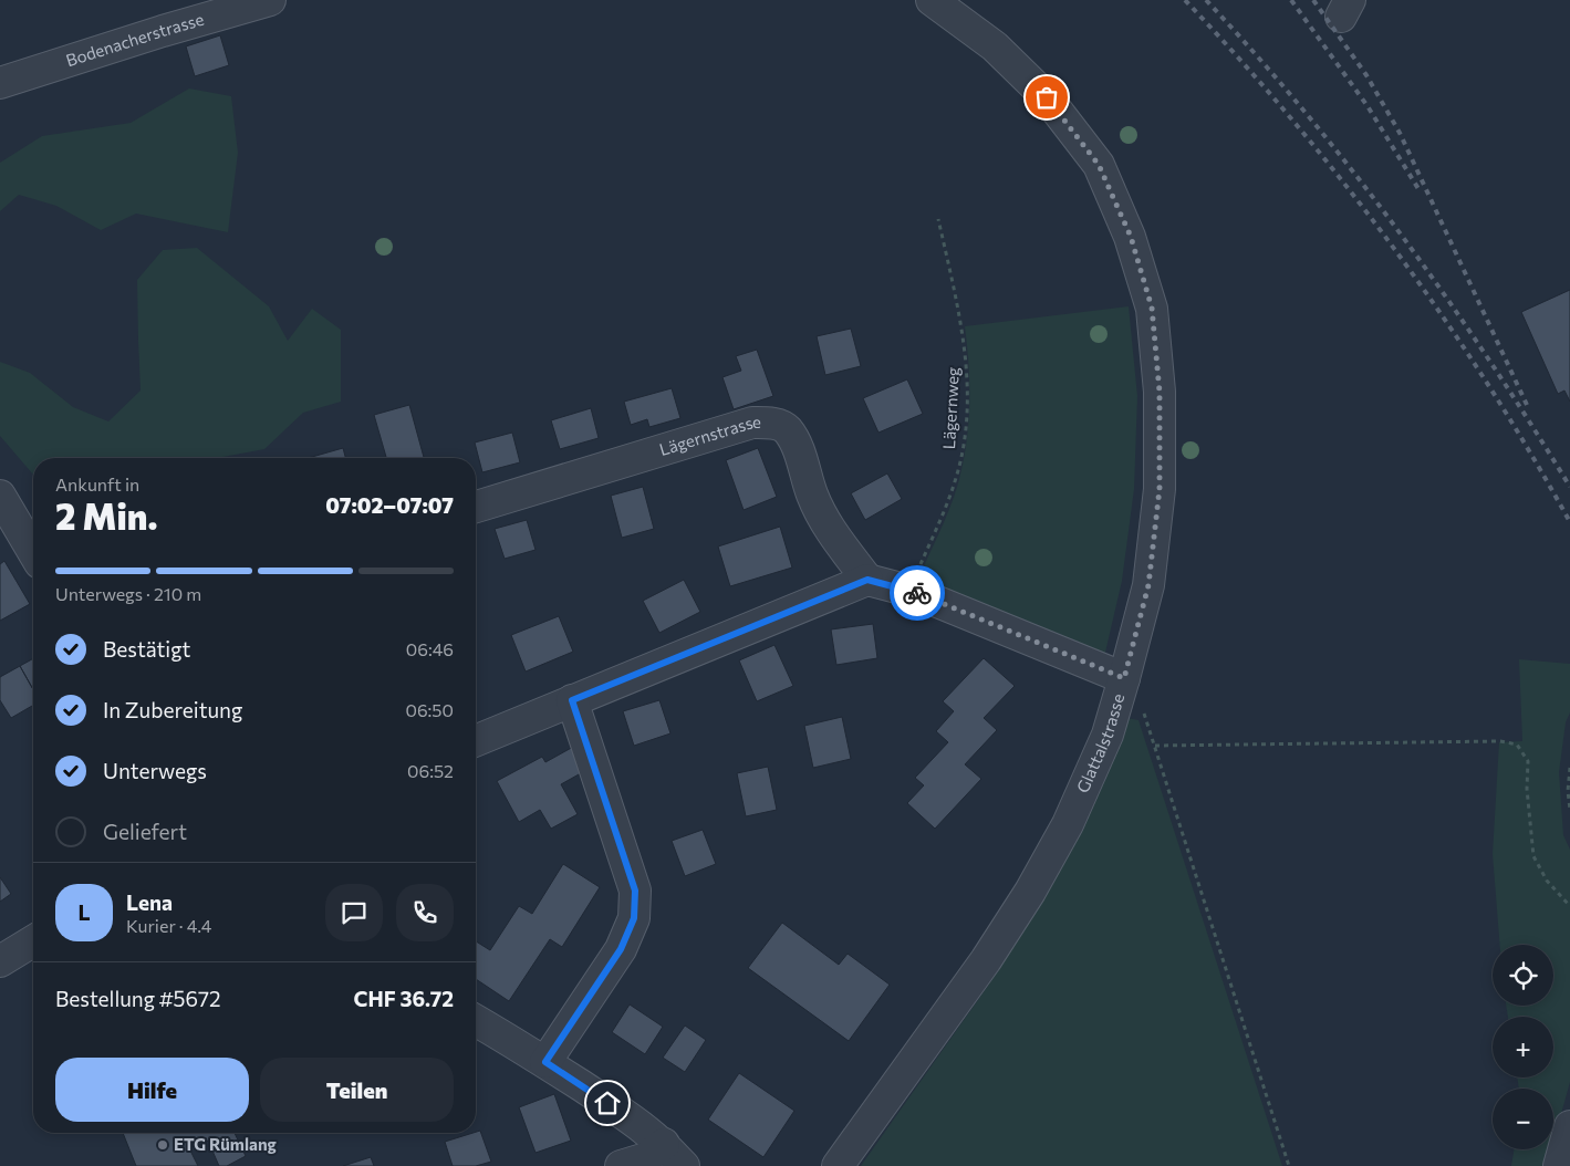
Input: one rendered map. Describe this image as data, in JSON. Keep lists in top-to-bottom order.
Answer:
{
  "streets": {
    "street": ["Bodenacherstrasse", "Lägernstrasse", "Glattalstrasse"],
    "path": ["Lägernweg"]
  },
  "places": ["ETG Rümlang"],
  "page": {
    "heading": ["2 Min.", "Ankunft in", "07:02–07:07"],
    "panel": [
      "Lena",
      "Kurier · 4.4",
      "Bestellung #5672",
      "CHF 36.72"
    ],
    "bar": "Unterwegs · 210 m",
    "list": [
      ["Bestätigt", "06:46"],
      ["In Zubereitung", "06:50"],
      ["Unterwegs", "06:52"],
      "Geliefert"
    ],
    "round": "L",
    "map_buttons": ["+", "−"],
    "buttons": ["Hilfe", "Teilen"]
  }
}
